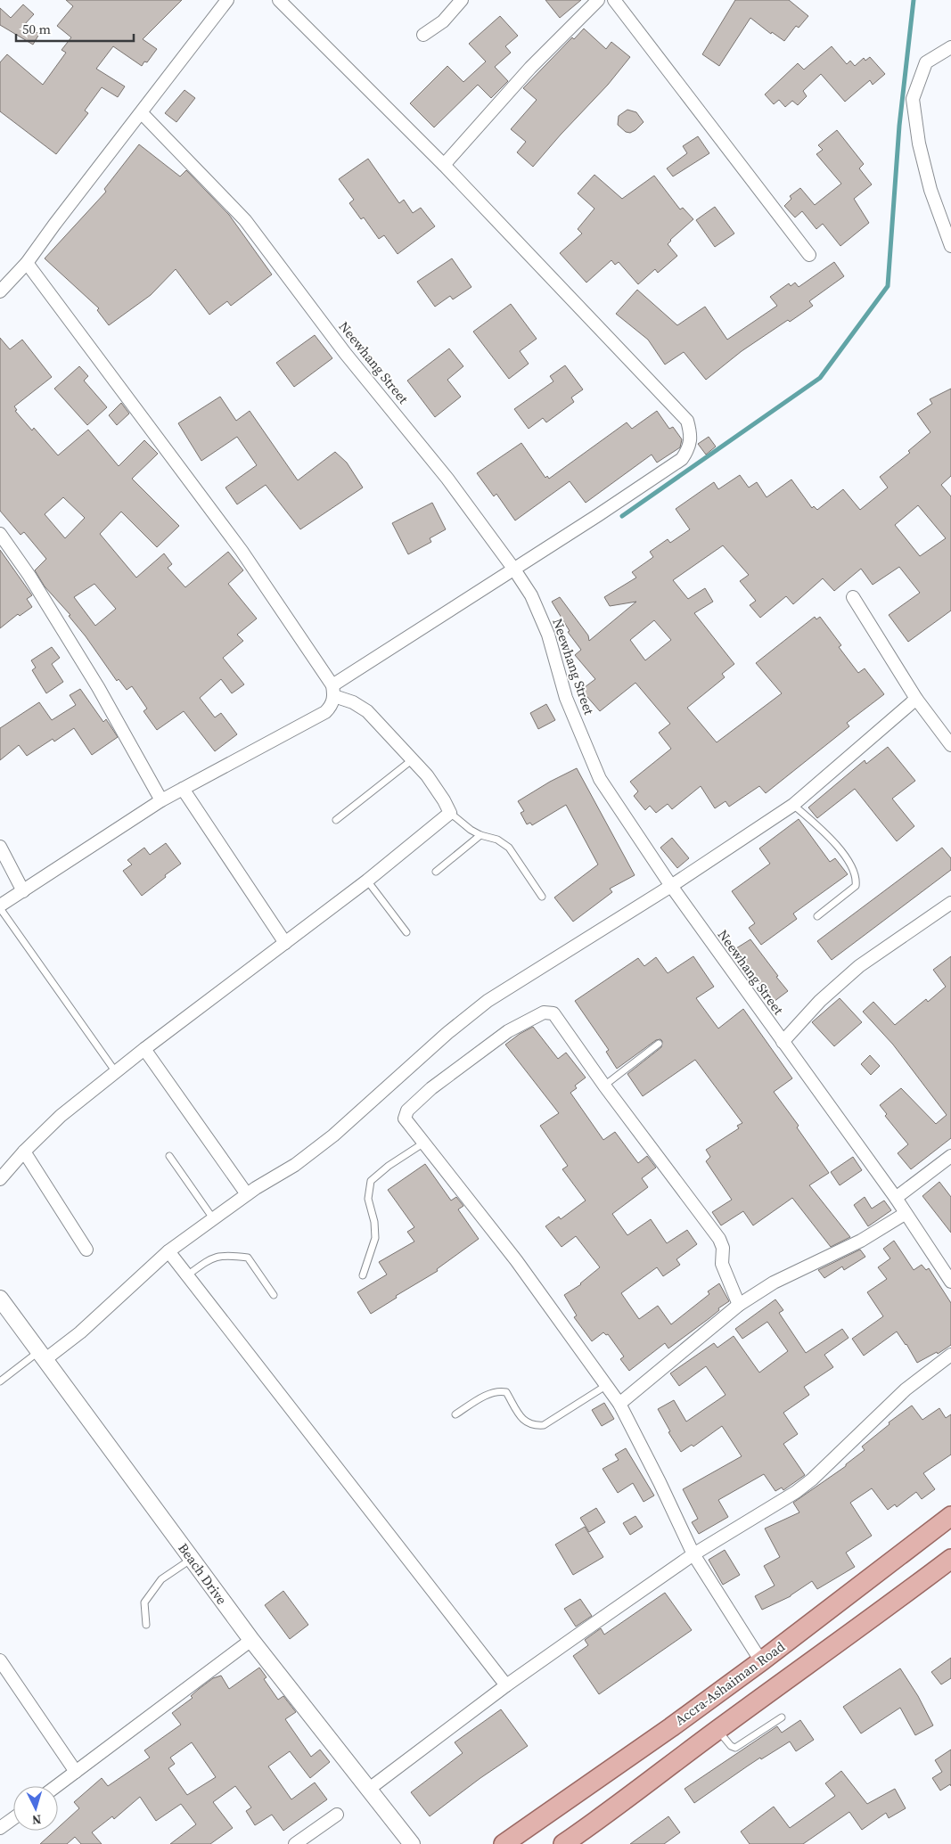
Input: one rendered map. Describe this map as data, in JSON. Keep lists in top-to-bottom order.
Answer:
{
  "streets": {
    "main road": ["Accra-Ashaiman Road"],
    "street": ["Neewhang Street", "Beach Drive"]
  },
  "scale_bar": "50 m",
  "north": "bottom"
}
